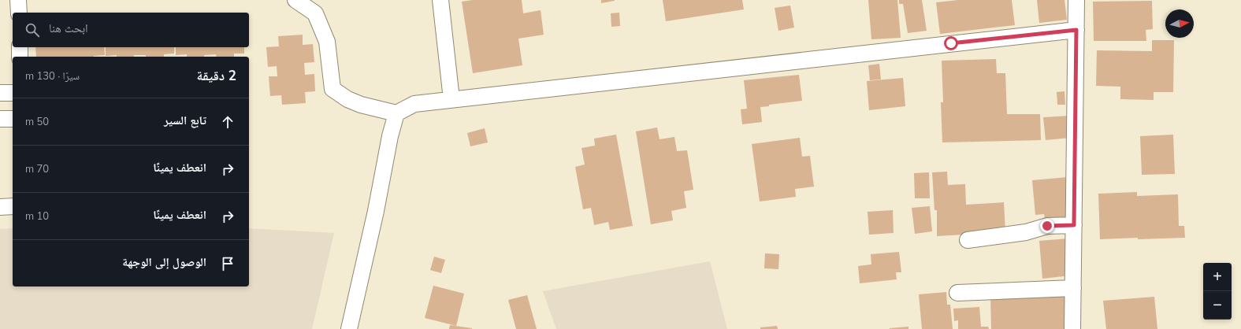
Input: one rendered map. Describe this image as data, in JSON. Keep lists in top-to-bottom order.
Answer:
{
  "north": "right",
  "page": {
    "search": "ابحث هنا",
    "heading": ["2 دقيقة", "سيرًا · 130 m"],
    "list": [
      ["تابع السير", "50 m"],
      ["انعطف يمينًا", "70 m"],
      ["انعطف يمينًا", "10 m"],
      "الوصول إلى الوجهة"
    ],
    "map_buttons": ["+", "−"]
  }
}
